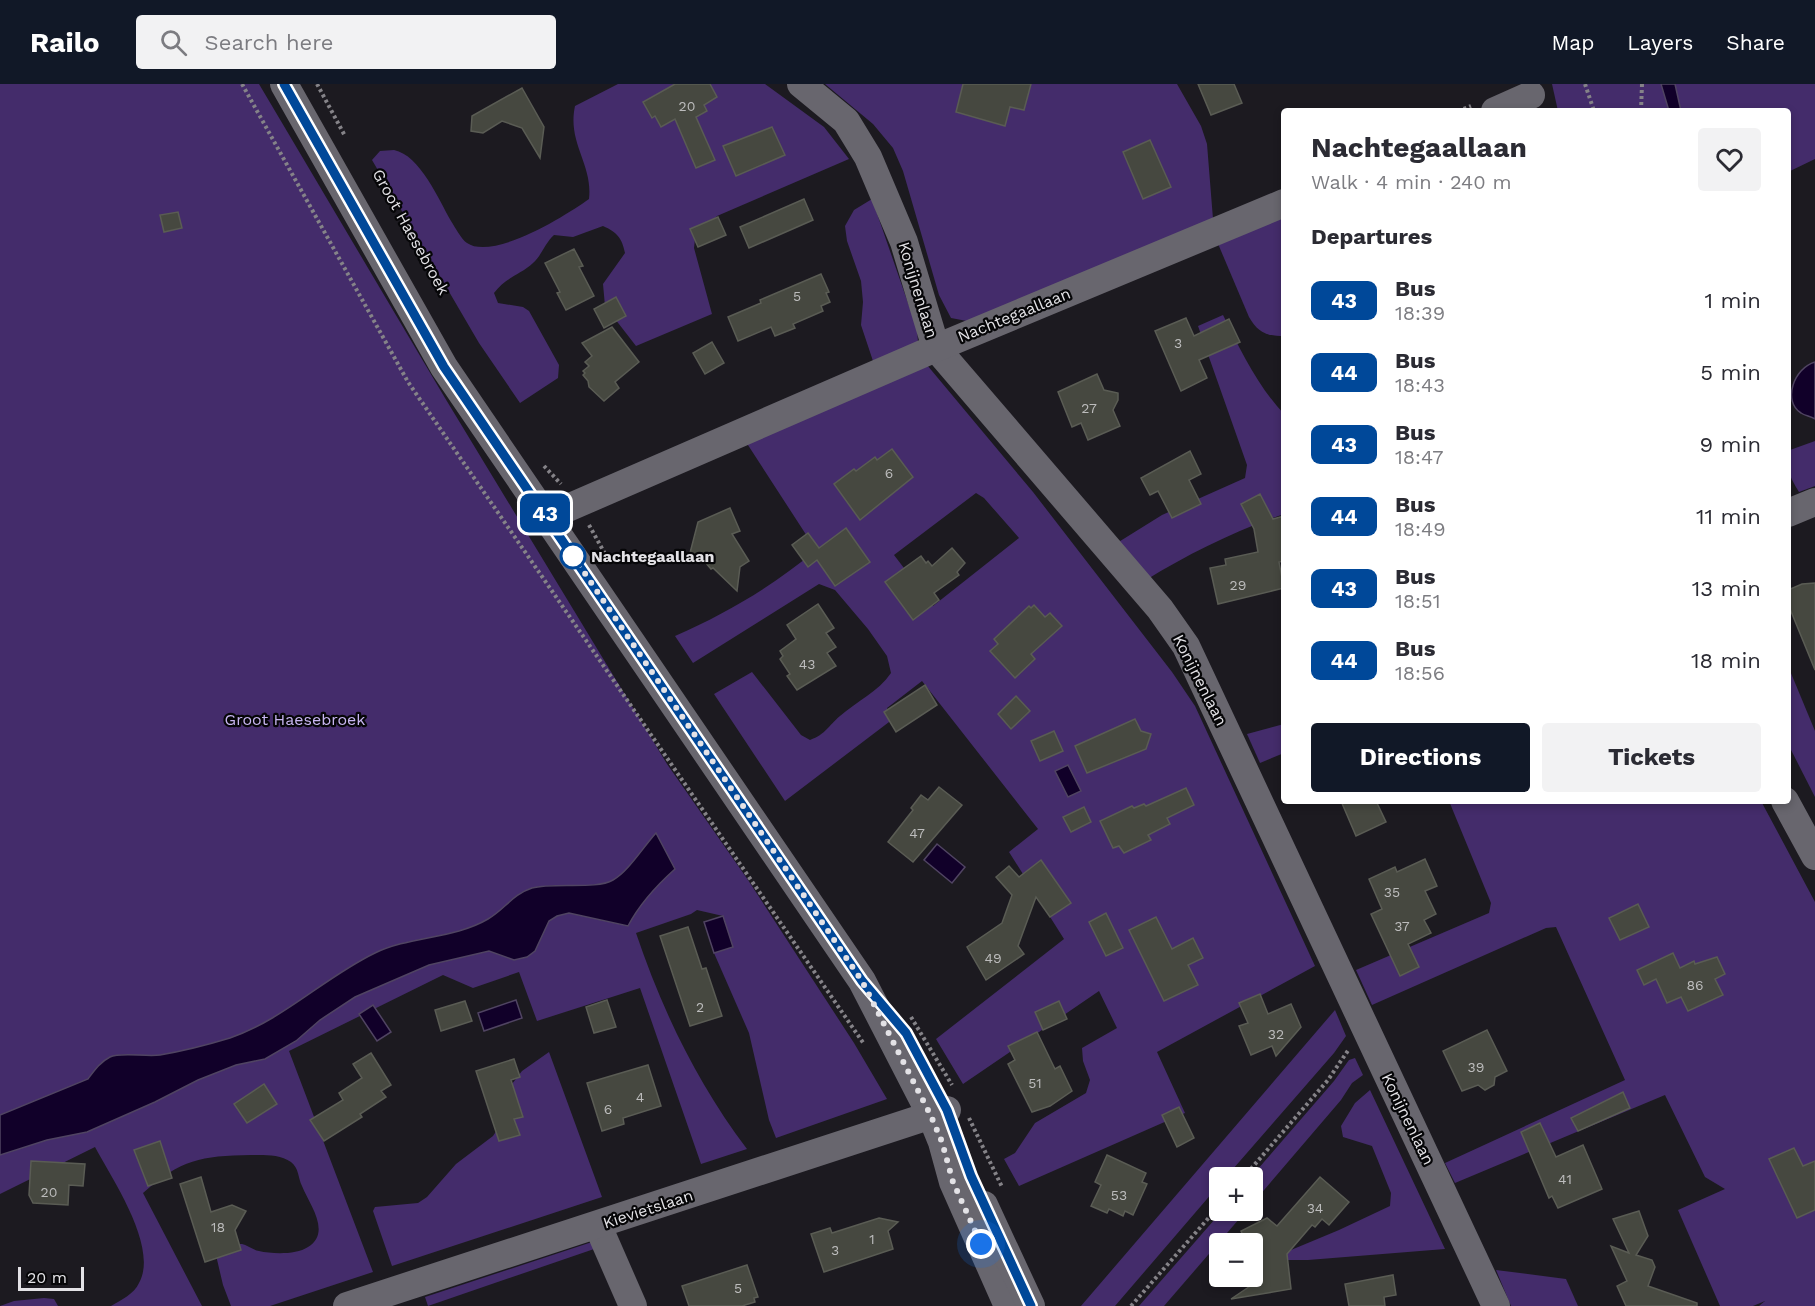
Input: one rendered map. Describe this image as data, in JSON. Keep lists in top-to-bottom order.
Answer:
{
  "streets": {
    "street": ["Konijnenlaan", "Nachtegaallaan", "Kievietslaan"]
  },
  "crossings": [
    ["Konijnenlaan", "Nachtegaallaan"]
  ],
  "parks": ["Groot Haesebroek"],
  "places": ["Nachtegaallaan"],
  "lines": ["bus line 43"],
  "house_numbers": [
    "20",
    "5",
    "3",
    "27",
    "6",
    "29",
    "43",
    "47",
    "35",
    "37",
    "49",
    "86",
    "2",
    "32",
    "39",
    "51",
    "4",
    "6",
    "41",
    "20",
    "53",
    "34",
    "18",
    "1",
    "3",
    "5"
  ],
  "scale_bar": "20 m",
  "page": {
    "header": "Railo",
    "search": "Search here",
    "nav": ["Map", "Layers", "Share"],
    "on_map": "43",
    "heading": [
      ["Nachtegaallaan", "Walk · 4 min · 240 m"],
      "Departures"
    ],
    "list": [
      {
        "mark": "43",
        "name": "Bus",
        "note": "18:39",
        "value": "1 min"
      },
      {
        "mark": "44",
        "name": "Bus",
        "note": "18:43",
        "value": "5 min"
      },
      {
        "mark": "43",
        "name": "Bus",
        "note": "18:47",
        "value": "9 min"
      },
      {
        "mark": "44",
        "name": "Bus",
        "note": "18:49",
        "value": "11 min"
      },
      {
        "mark": "43",
        "name": "Bus",
        "note": "18:51",
        "value": "13 min"
      },
      {
        "mark": "44",
        "name": "Bus",
        "note": "18:56",
        "value": "18 min"
      }
    ],
    "buttons": ["Directions", "Tickets"],
    "map_buttons": ["+", "−"],
    "scale": "20 m"
  }
}
